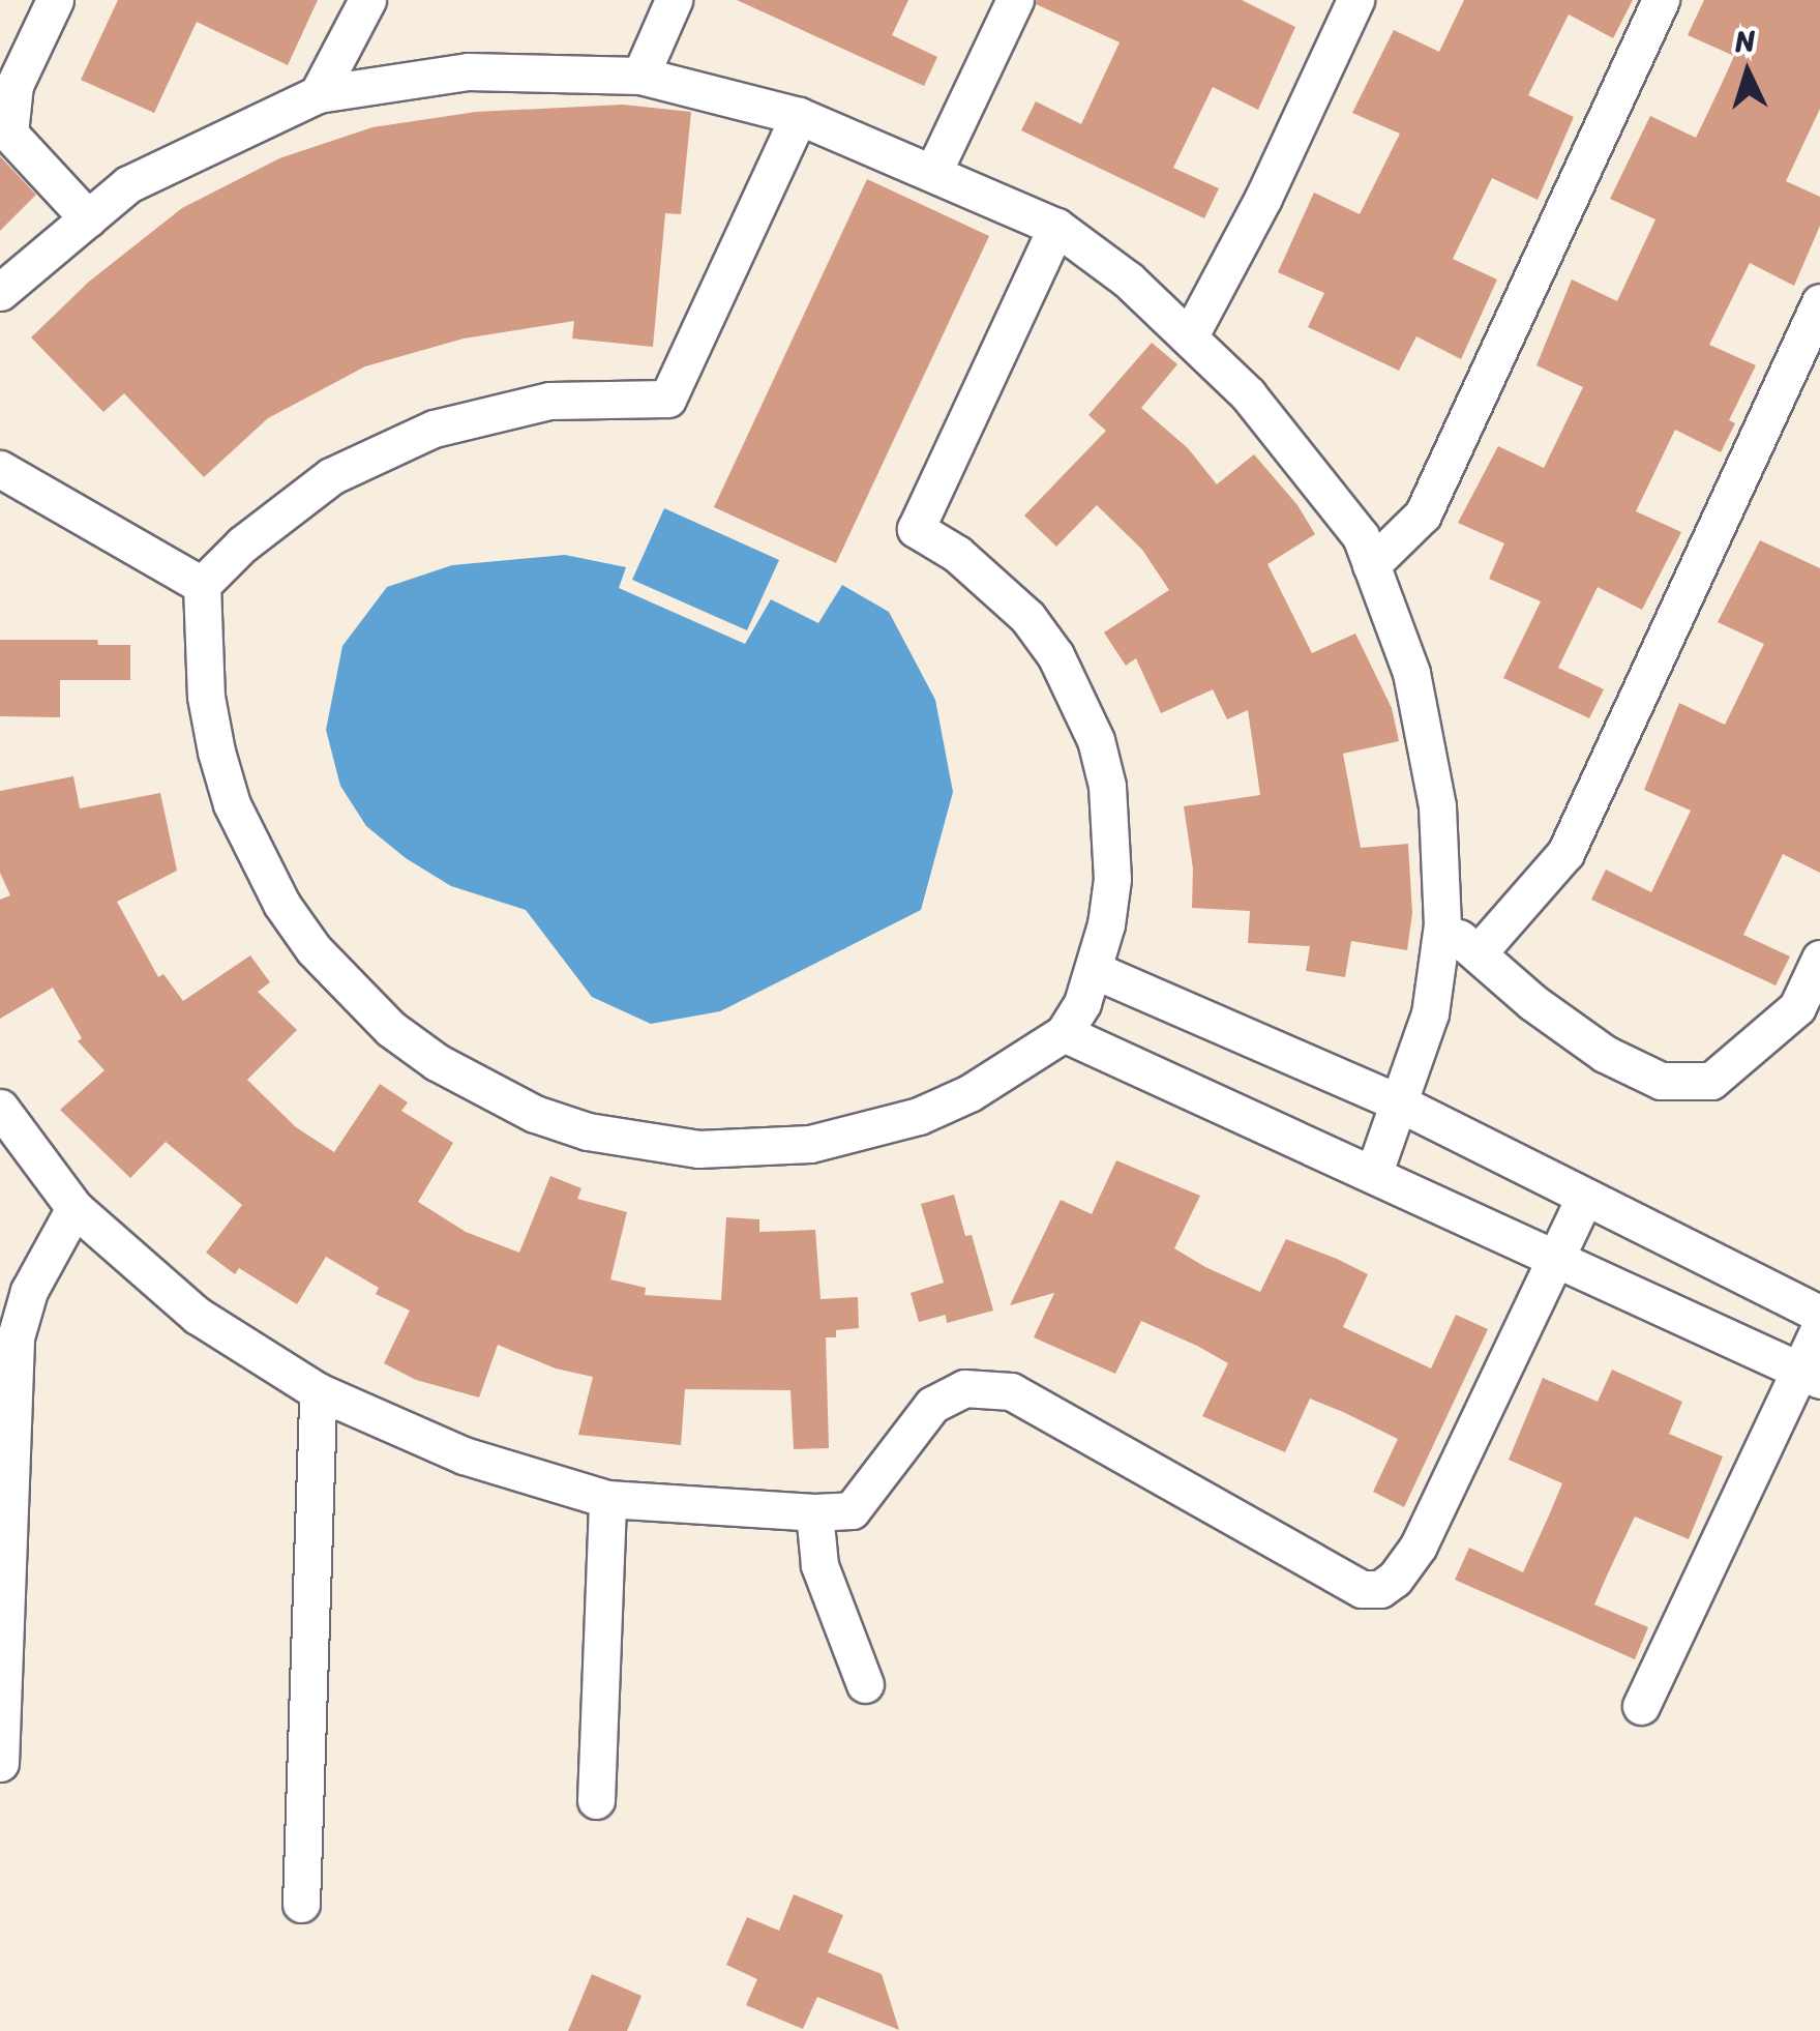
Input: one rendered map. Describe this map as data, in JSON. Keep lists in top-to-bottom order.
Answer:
{
  "north": "top"
}
